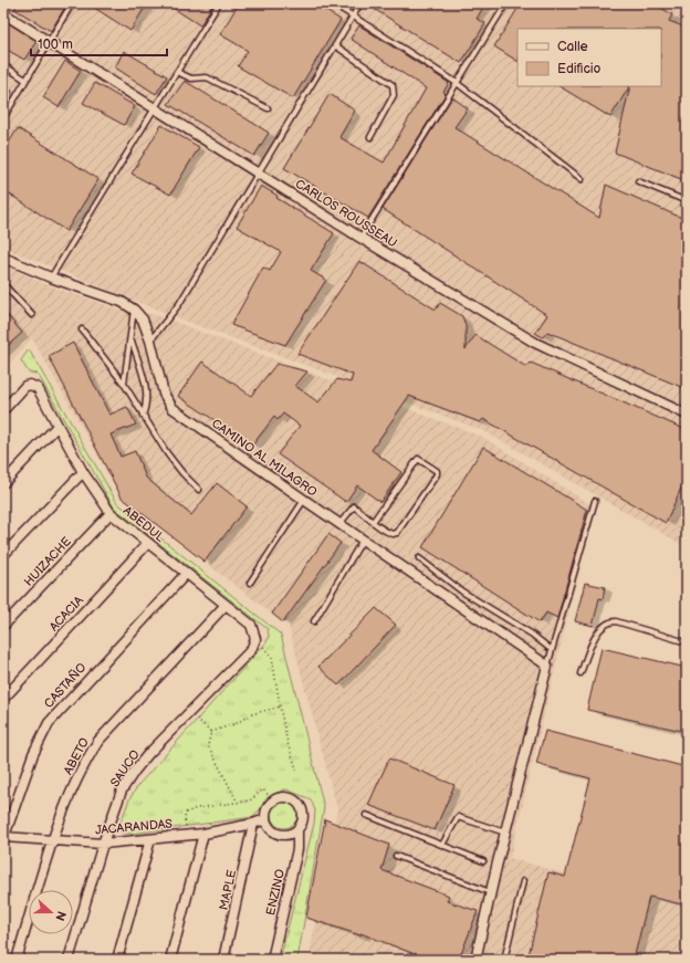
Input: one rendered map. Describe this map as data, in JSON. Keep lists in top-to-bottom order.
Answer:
{
  "streets": {
    "street": [
      "CARLOS ROUSSEAU",
      "CAMINO AL MILAGRO",
      "ABEDUL",
      "HUIZACHE",
      "ACACIA",
      "CASTAÑO",
      "ABETO",
      "SAUCO",
      "JACARANDAS",
      "MAPLE",
      "ENZINO"
    ]
  },
  "crossings": [
    ["ABEDUL", "HUIZACHE"],
    ["ABEDUL", "ACACIA"],
    ["ABEDUL", "CASTAÑO"],
    ["ABEDUL", "ABETO"],
    ["ABEDUL", "SAUCO"],
    ["CASTAÑO", "JACARANDAS"],
    ["ABETO", "JACARANDAS"],
    ["SAUCO", "JACARANDAS"],
    ["JACARANDAS", "MAPLE"],
    ["JACARANDAS", "ENZINO"]
  ],
  "legend": ["Calle", "Edificio"],
  "scale_bar": "100 m",
  "north": "right"
}
